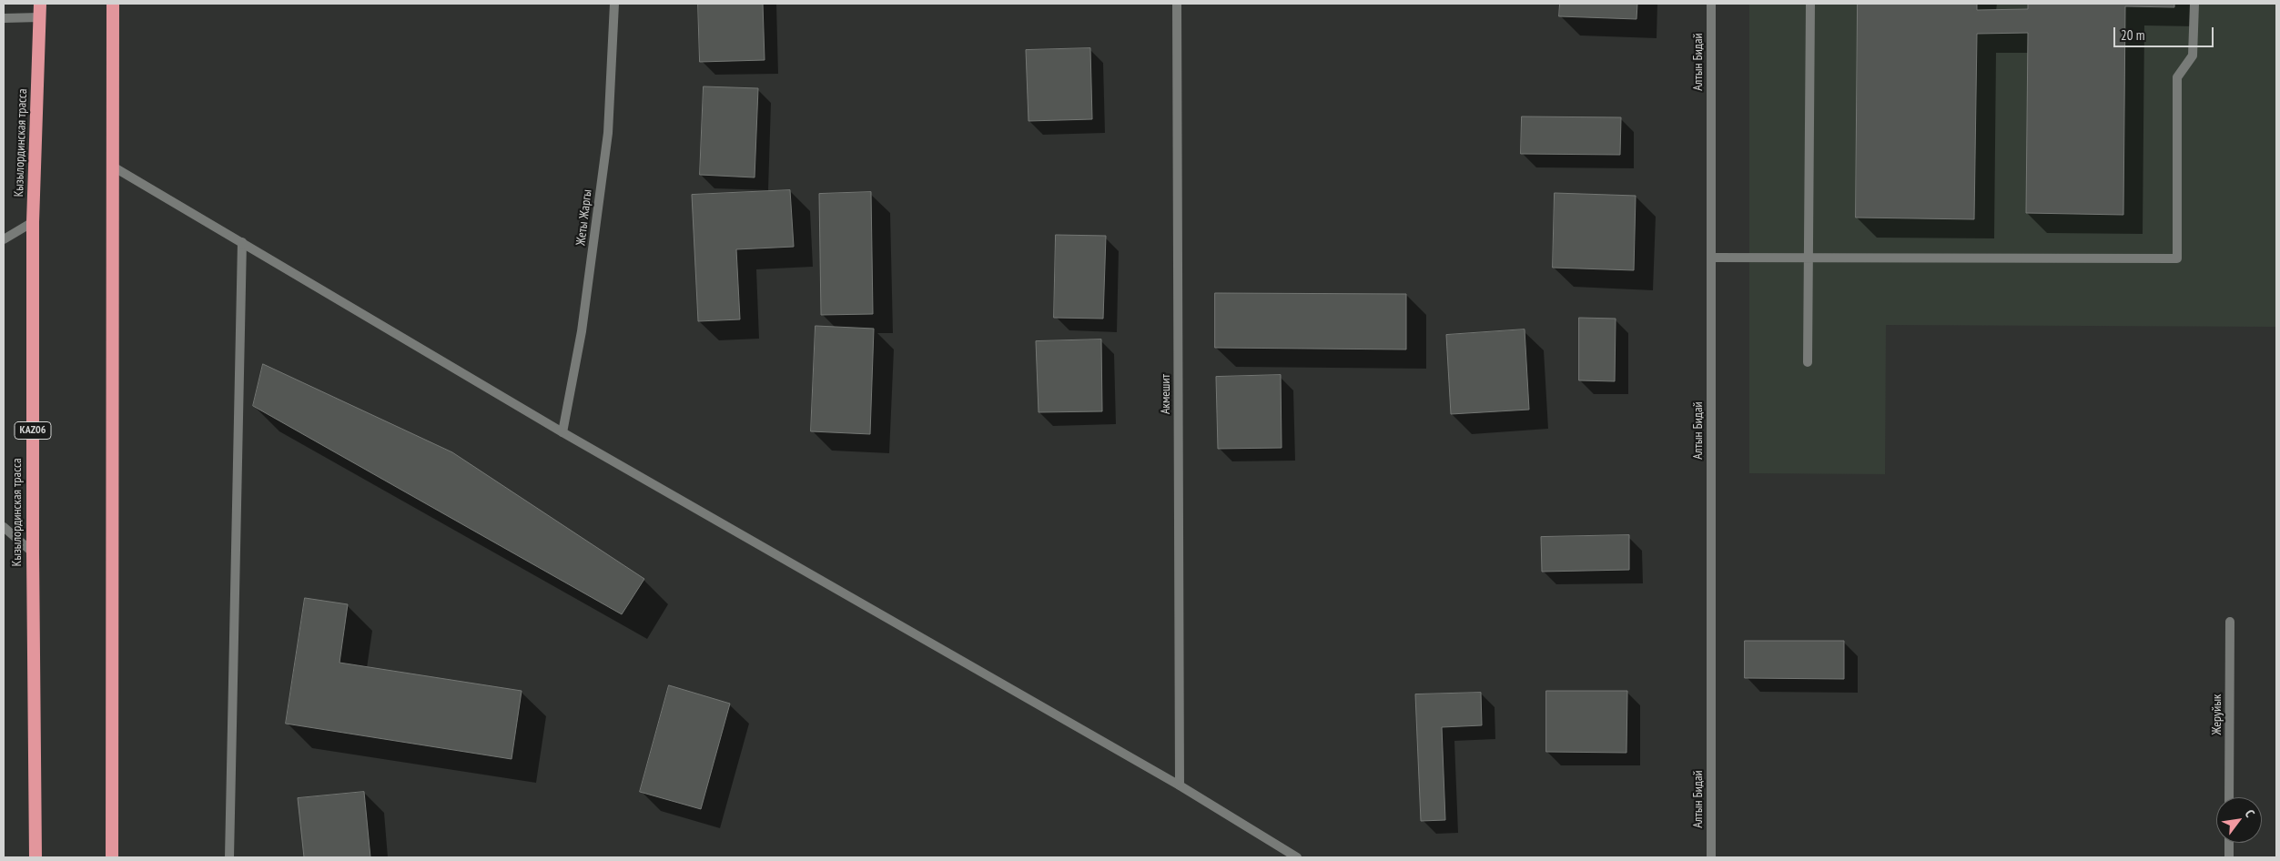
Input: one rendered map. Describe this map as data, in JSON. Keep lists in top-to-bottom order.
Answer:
{
  "streets": {
    "highway": ["Кызылординская трасса", "KАZ06"],
    "street": [
      "Алтын Бидай",
      "Жеты Жаргы",
      "Акмешит",
      "Жеруйык"
    ]
  },
  "scale_bar": "20 m",
  "north": "top right"
}
